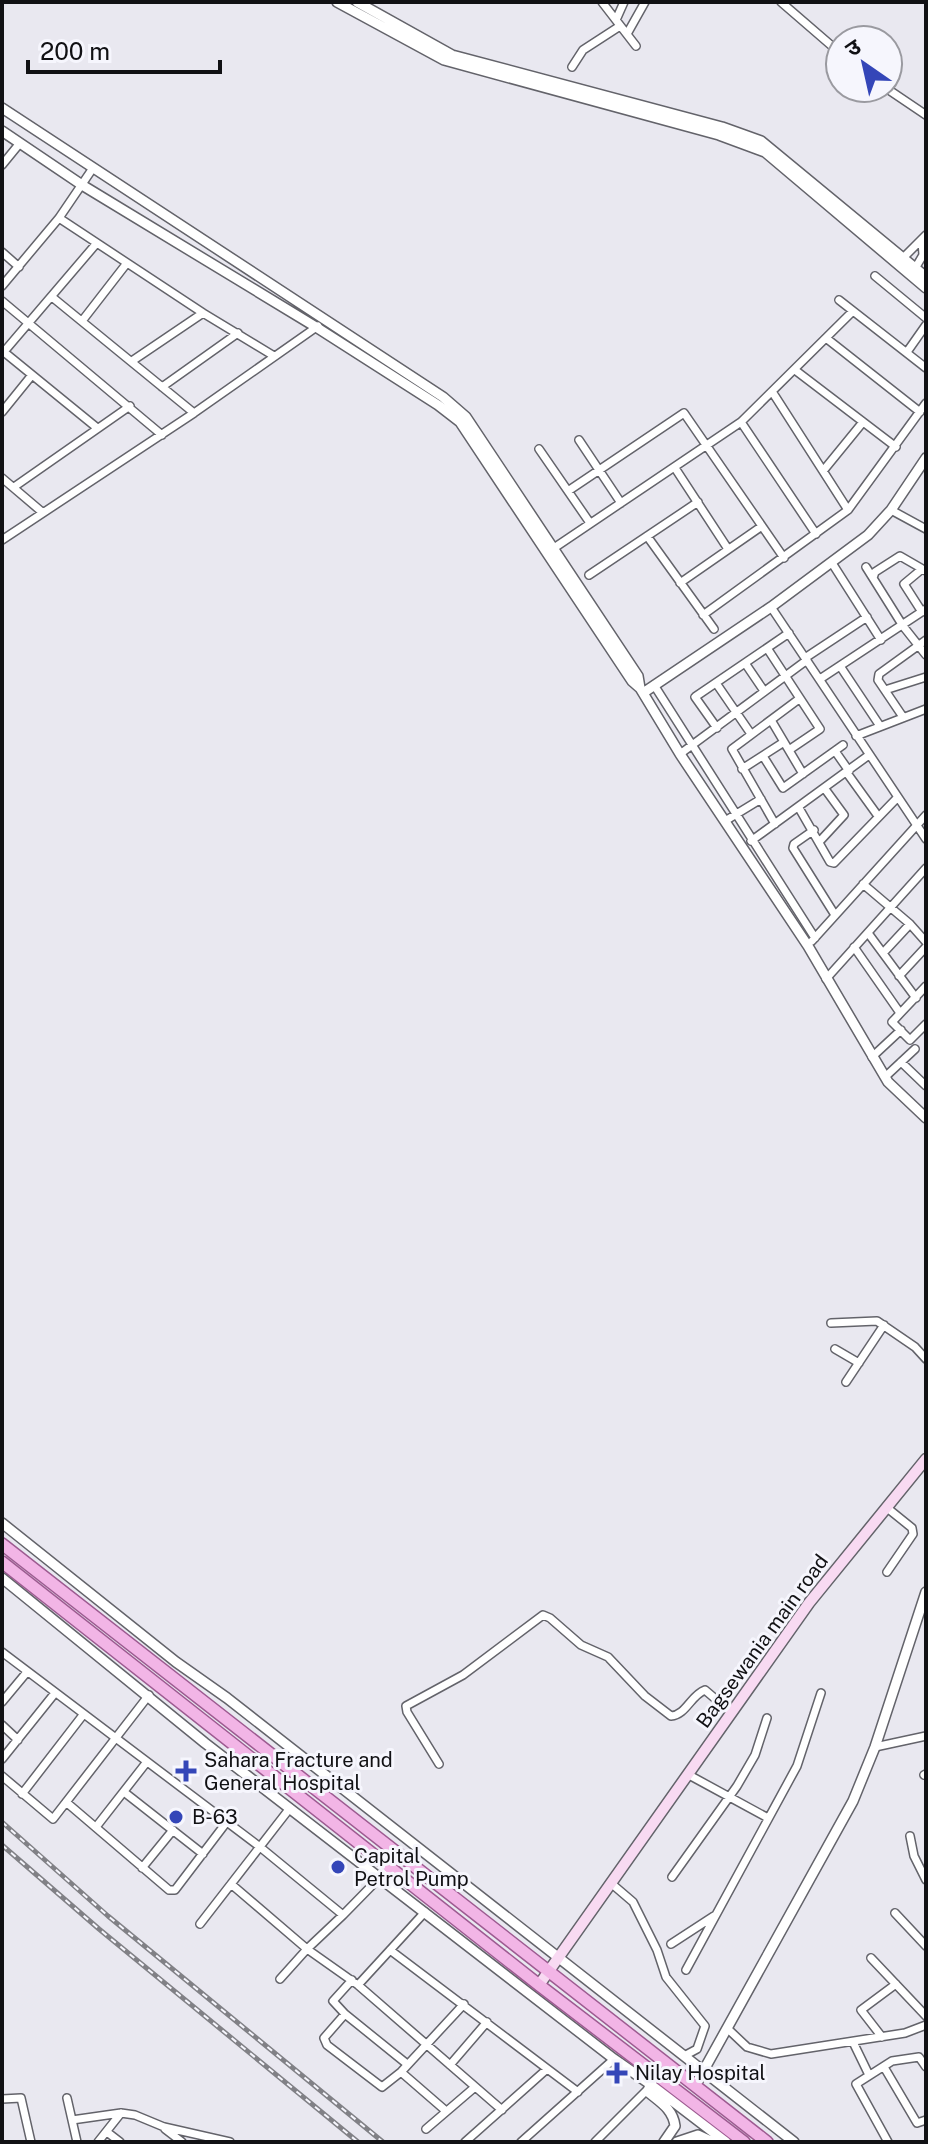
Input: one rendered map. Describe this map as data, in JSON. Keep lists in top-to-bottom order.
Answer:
{
  "streets": {
    "main road": ["Bagsewania main road"]
  },
  "places": {
    "health": ["Sahara Fracture and General Hospital", "Nilay Hospital"],
    "other": ["B-63", "Capital Petrol Pump"]
  },
  "scale_bar": "200 m",
  "north": "top left"
}
